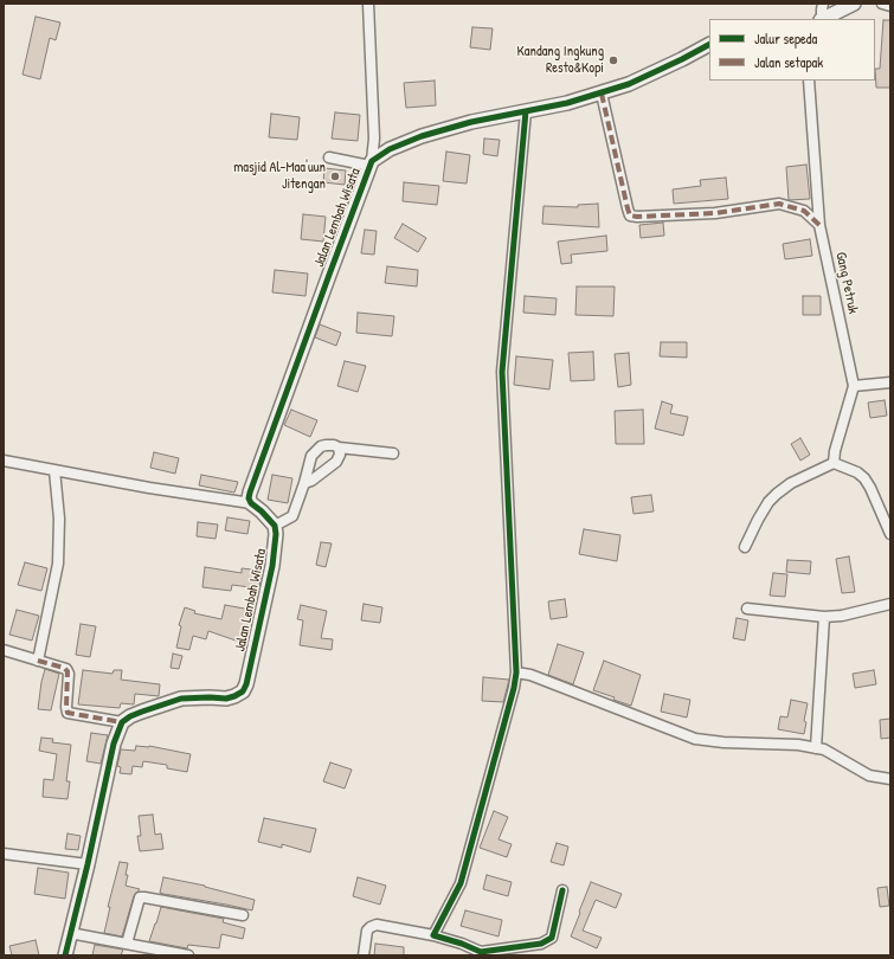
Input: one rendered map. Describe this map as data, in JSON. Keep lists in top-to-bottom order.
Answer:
{
  "streets": {
    "street": ["Jalan Lembah Wisata", "Gang Petruk"]
  },
  "places": ["Kandang Ingkung Resto&Kopi", "masjid Al-Maa'uun Jitengan"],
  "legend": ["Jalur sepeda", "Jalan setapak"]
}
